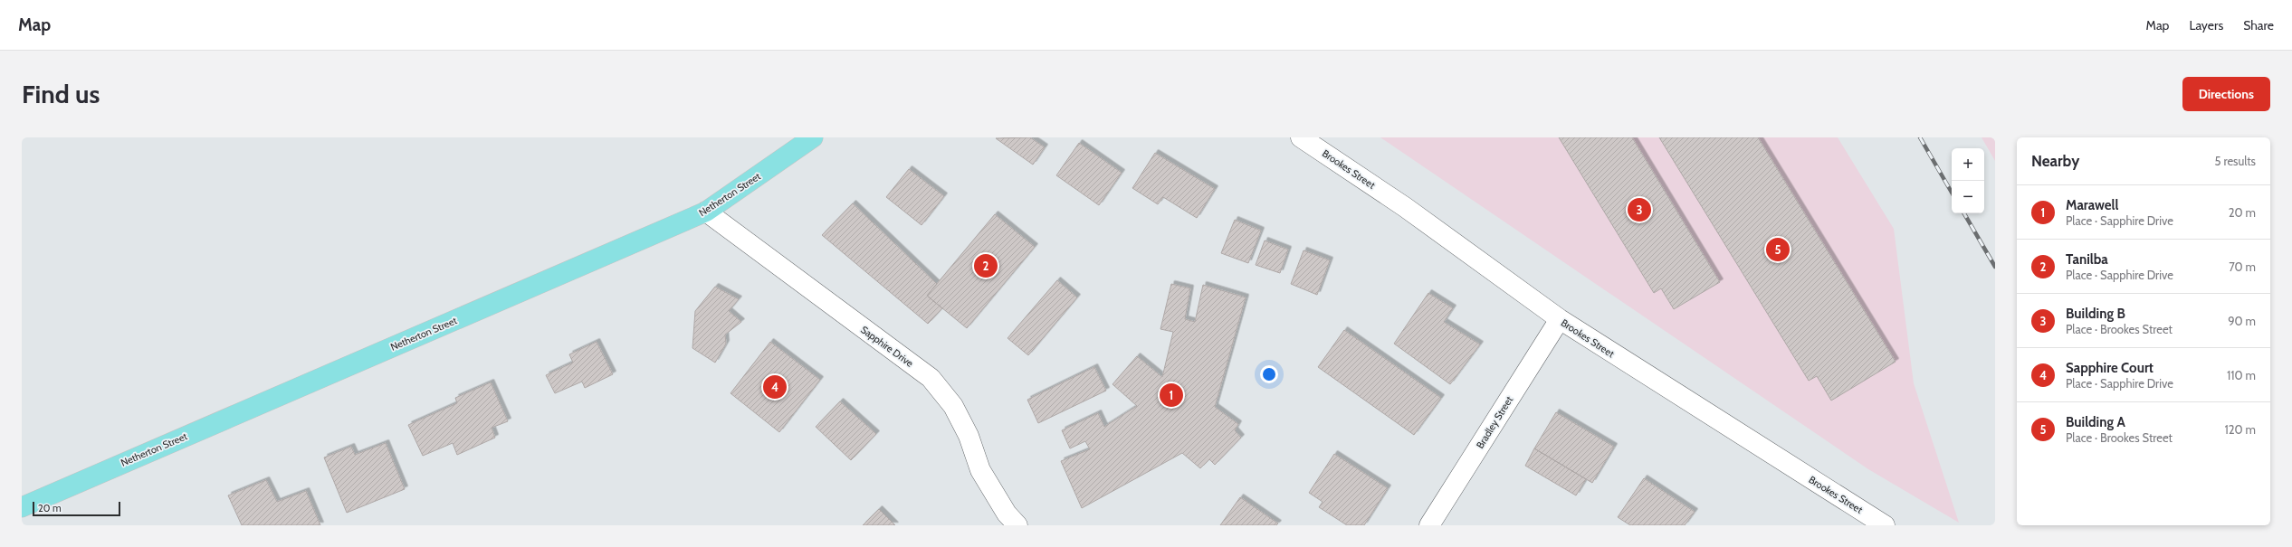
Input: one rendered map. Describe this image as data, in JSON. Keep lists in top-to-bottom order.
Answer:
{
  "streets": {
    "main road": ["Netherton Street"],
    "street": ["Brookes Street", "Sapphire Drive", "Bradley Street"]
  },
  "crossings": [
    ["Brookes Street", "Bradley Street"],
    ["Netherton Street", "Sapphire Drive"]
  ],
  "scale_bar": "20 m",
  "page": {
    "header": "Map",
    "nav": ["Map", "Layers", "Share"],
    "buttons": "Directions",
    "title": "Find us",
    "heading": ["Nearby", "5 results"],
    "map_buttons": ["+", "−"],
    "list": [
      {
        "mark": "1",
        "name": "Marawell",
        "note": "Place · Sapphire Drive",
        "value": "20 m"
      },
      {
        "mark": "2",
        "name": "Tanilba",
        "note": "Place · Sapphire Drive",
        "value": "70 m"
      },
      {
        "mark": "3",
        "name": "Building B",
        "note": "Place · Brookes Street",
        "value": "90 m"
      },
      {
        "mark": "4",
        "name": "Sapphire Court",
        "note": "Place · Sapphire Drive",
        "value": "110 m"
      },
      {
        "mark": "5",
        "name": "Building A",
        "note": "Place · Brookes Street",
        "value": "120 m"
      }
    ],
    "pins": [
      "3",
      "5",
      "2",
      "4",
      "1"
    ],
    "scale": "20 m"
  }
}
